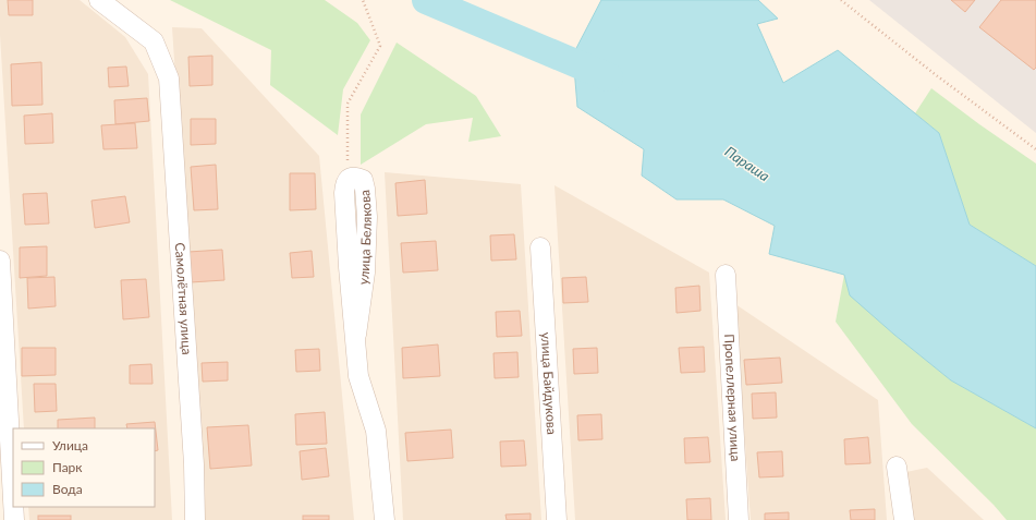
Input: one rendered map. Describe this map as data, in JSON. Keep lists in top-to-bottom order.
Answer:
{
  "streets": {
    "street": [
      "улица Белякова",
      "Самолётная улица",
      "улица Байдукова",
      "Пропеллерная улица"
    ]
  },
  "water": ["Параша"],
  "legend": ["Улица", "Парк", "Вода"]
}
